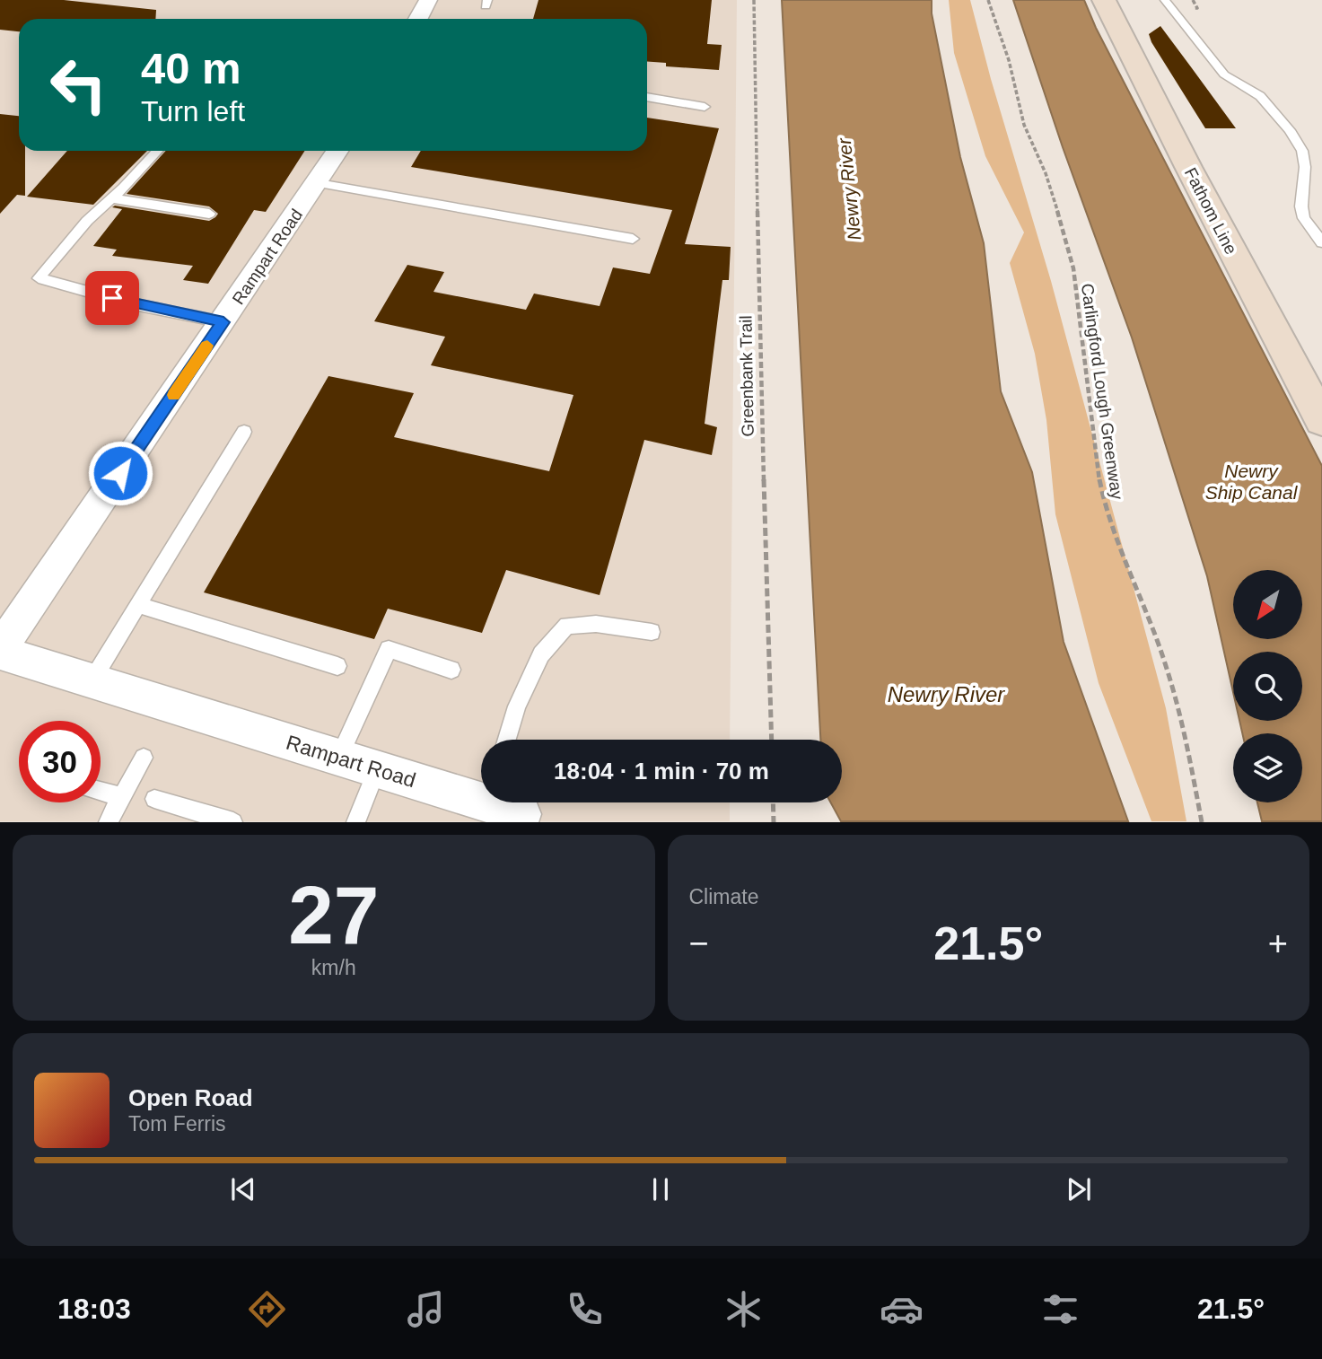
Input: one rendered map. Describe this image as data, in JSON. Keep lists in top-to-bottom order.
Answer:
{
  "streets": {
    "main road": ["Fathom Line"],
    "street": ["Rampart Road"],
    "path": ["Greenbank Trail", "Carlingford Lough Greenway"]
  },
  "water": ["Newry River", "Newry Ship Canal"],
  "north": "bottom left",
  "page": {
    "turn": ["40 m", "Turn left"],
    "limit": "30",
    "trip": "18:04 · 1 min · 70 m",
    "tile": [
      ["27", "km/h"],
      "Climate"
    ],
    "heat": ["−", "21.5°", "+"],
    "song": ["Open Road", "Tom Ferris"],
    "tabs": ["18:03", "21.5°"]
  }
}
